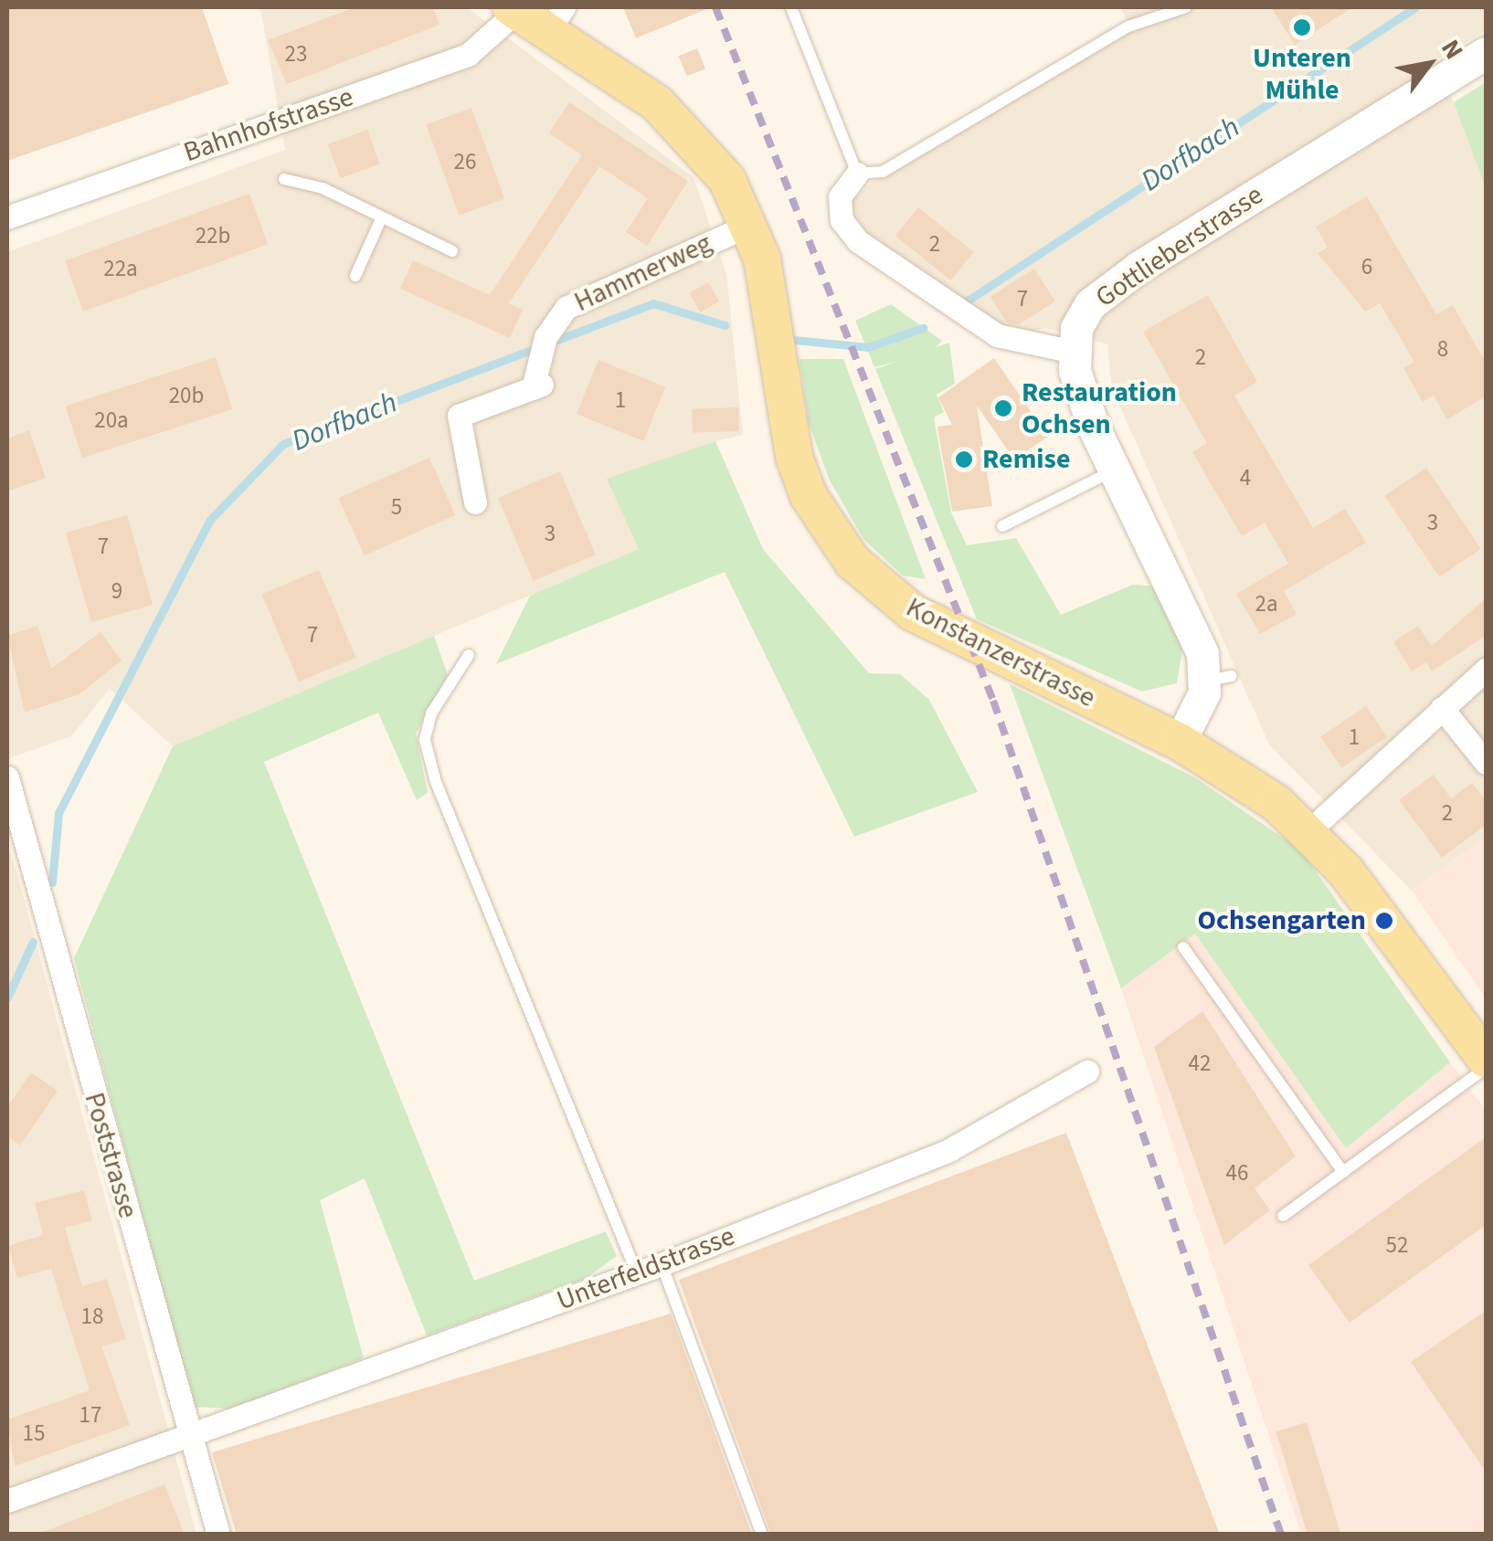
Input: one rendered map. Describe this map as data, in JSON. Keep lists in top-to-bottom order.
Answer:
{
  "streets": {
    "main road": ["Konstanzerstrasse"],
    "street": [
      "Bahnhofstrasse",
      "Gottlieberstrasse",
      "Hammerweg",
      "Poststrasse",
      "Unterfeldstrasse"
    ]
  },
  "crossings": [
    ["Bahnhofstrasse", "Konstanzerstrasse"],
    ["Hammerweg", "Konstanzerstrasse"],
    ["Poststrasse", "Unterfeldstrasse"]
  ],
  "water": ["Dorfbach"],
  "places": [
    "Unteren Mühle",
    "Restauration Ochsen",
    "Remise",
    "Ochsengarten"
  ],
  "house_numbers": [
    "23",
    "26",
    "22b",
    "2",
    "6",
    "22a",
    "7",
    "8",
    "2",
    "20b",
    "1",
    "20a",
    "4",
    "5",
    "3",
    "3",
    "7",
    "9",
    "2a",
    "7",
    "1",
    "2",
    "42",
    "46",
    "52",
    "18",
    "17",
    "15"
  ],
  "north": "top right"
}
